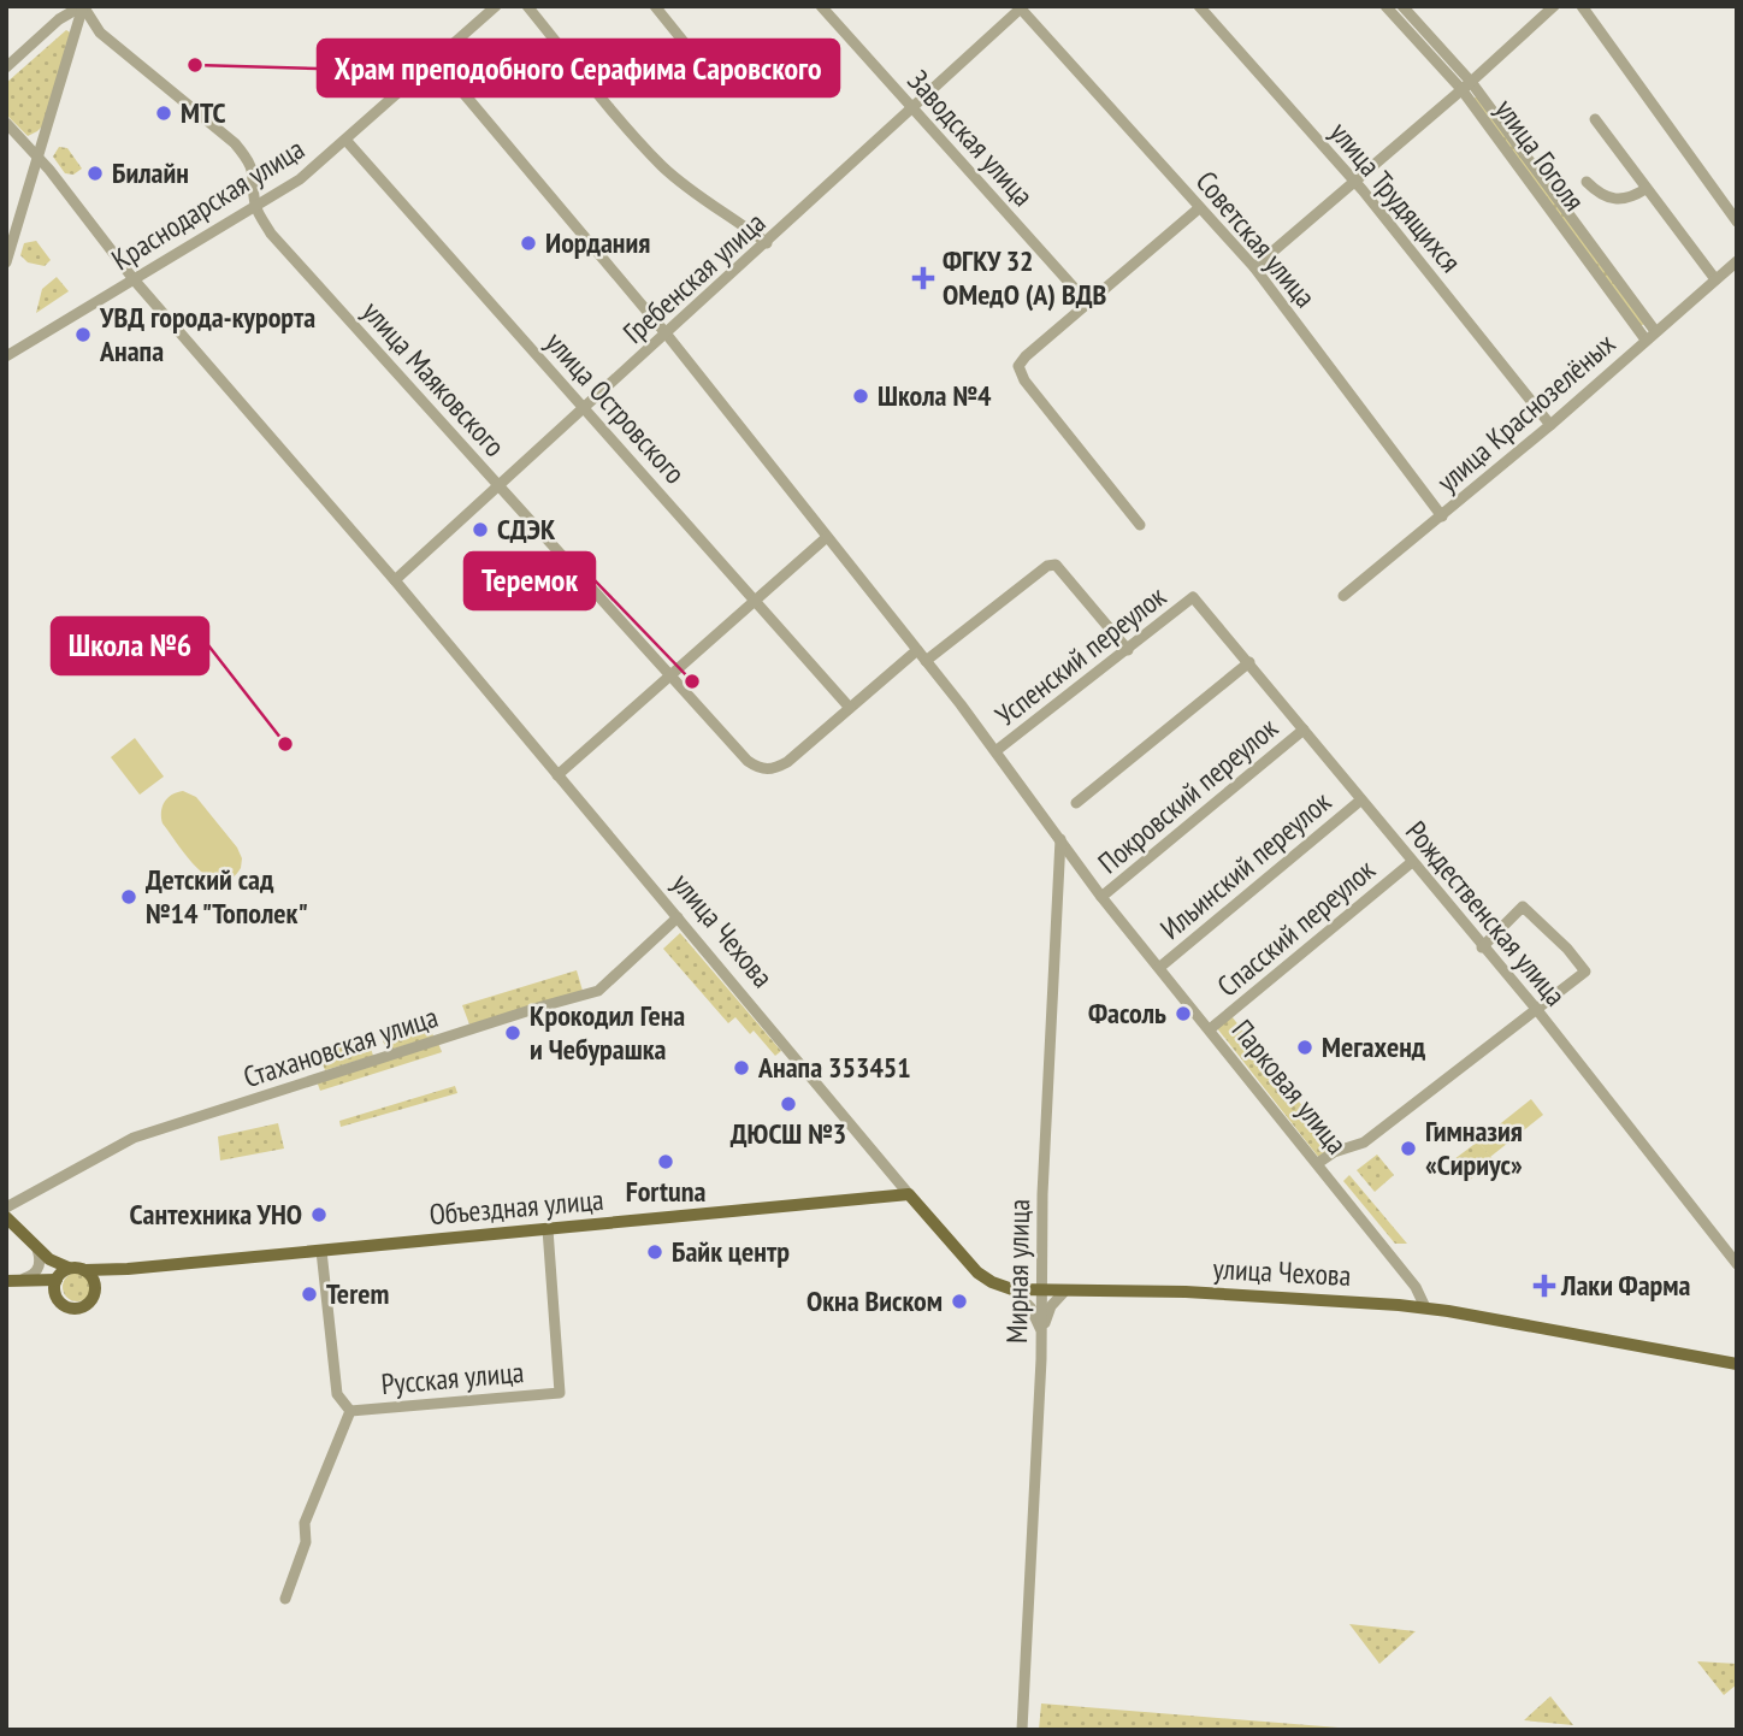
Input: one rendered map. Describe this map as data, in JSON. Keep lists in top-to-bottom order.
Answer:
{
  "streets": {
    "main road": ["улица Чехова", "Объездная улица"],
    "street": [
      "Заводская улица",
      "улица Гоголя",
      "улица Трудящихся",
      "Краснодарская улица",
      "Советская улица",
      "Гребенская улица",
      "улица Маяковского",
      "улица Островского",
      "улица Краснозелёных",
      "Успенский переулок",
      "Покровский переулок",
      "Ильинский переулок",
      "Рождественская улица",
      "Спасский переулок",
      "Стахановская улица",
      "Парковая улица",
      "Мирная улица",
      "Русская улица"
    ]
  },
  "crossings": [
    ["Заводская улица", "Гребенская улица"],
    ["улица Гоголя", "улица Краснозелёных"],
    ["улица Трудящихся", "улица Краснозелёных"],
    ["Краснодарская улица", "улица Маяковского"],
    ["Краснодарская улица", "улица Островского"],
    ["Краснодарская улица", "улица Чехова"],
    ["Краснодарская улица", "Парковая улица"],
    ["Советская улица", "Гребенская улица"],
    ["Советская улица", "улица Краснозелёных"],
    ["Гребенская улица", "улица Маяковского"],
    ["Гребенская улица", "улица Островского"],
    ["Гребенская улица", "улица Чехова"],
    ["Гребенская улица", "Парковая улица"],
    ["улица Маяковского", "улица Островского"],
    ["Успенский переулок", "Рождественская улица"],
    ["Успенский переулок", "Парковая улица"],
    ["Покровский переулок", "Рождественская улица"],
    ["Покровский переулок", "Парковая улица"],
    ["Ильинский переулок", "Рождественская улица"],
    ["Ильинский переулок", "Парковая улица"],
    ["Рождественская улица", "Спасский переулок"],
    ["Спасский переулок", "Парковая улица"],
    ["улица Чехова", "Стахановская улица"],
    ["улица Чехова", "Парковая улица"],
    ["улица Чехова", "Объездная улица"],
    ["улица Чехова", "Мирная улица"],
    ["Парковая улица", "Мирная улица"],
    ["Объездная улица", "Русская улица"]
  ],
  "places": {
    "other": [
      "Храм преподобного Серафима Саровского",
      "МТС",
      "Билайн",
      "Иордания",
      "УВД города-курорта Анапа",
      "Школа №4",
      "СДЭК",
      "Теремок",
      "Школа №6",
      "Детский сад №14 \"Тополек\"",
      "Фасоль",
      "Крокодил Гена и Чебурашка",
      "Мегахенд",
      "Анапа 353451",
      "ДЮСШ №3",
      "Гимназия «Сириус»",
      "Fortuna",
      "Сантехника УНО",
      "Байк центр",
      "Terem",
      "Окна Виском"
    ],
    "health": ["ФГКУ 32 ОМедО (А) ВДВ", "Лаки Фарма"]
  }
}
